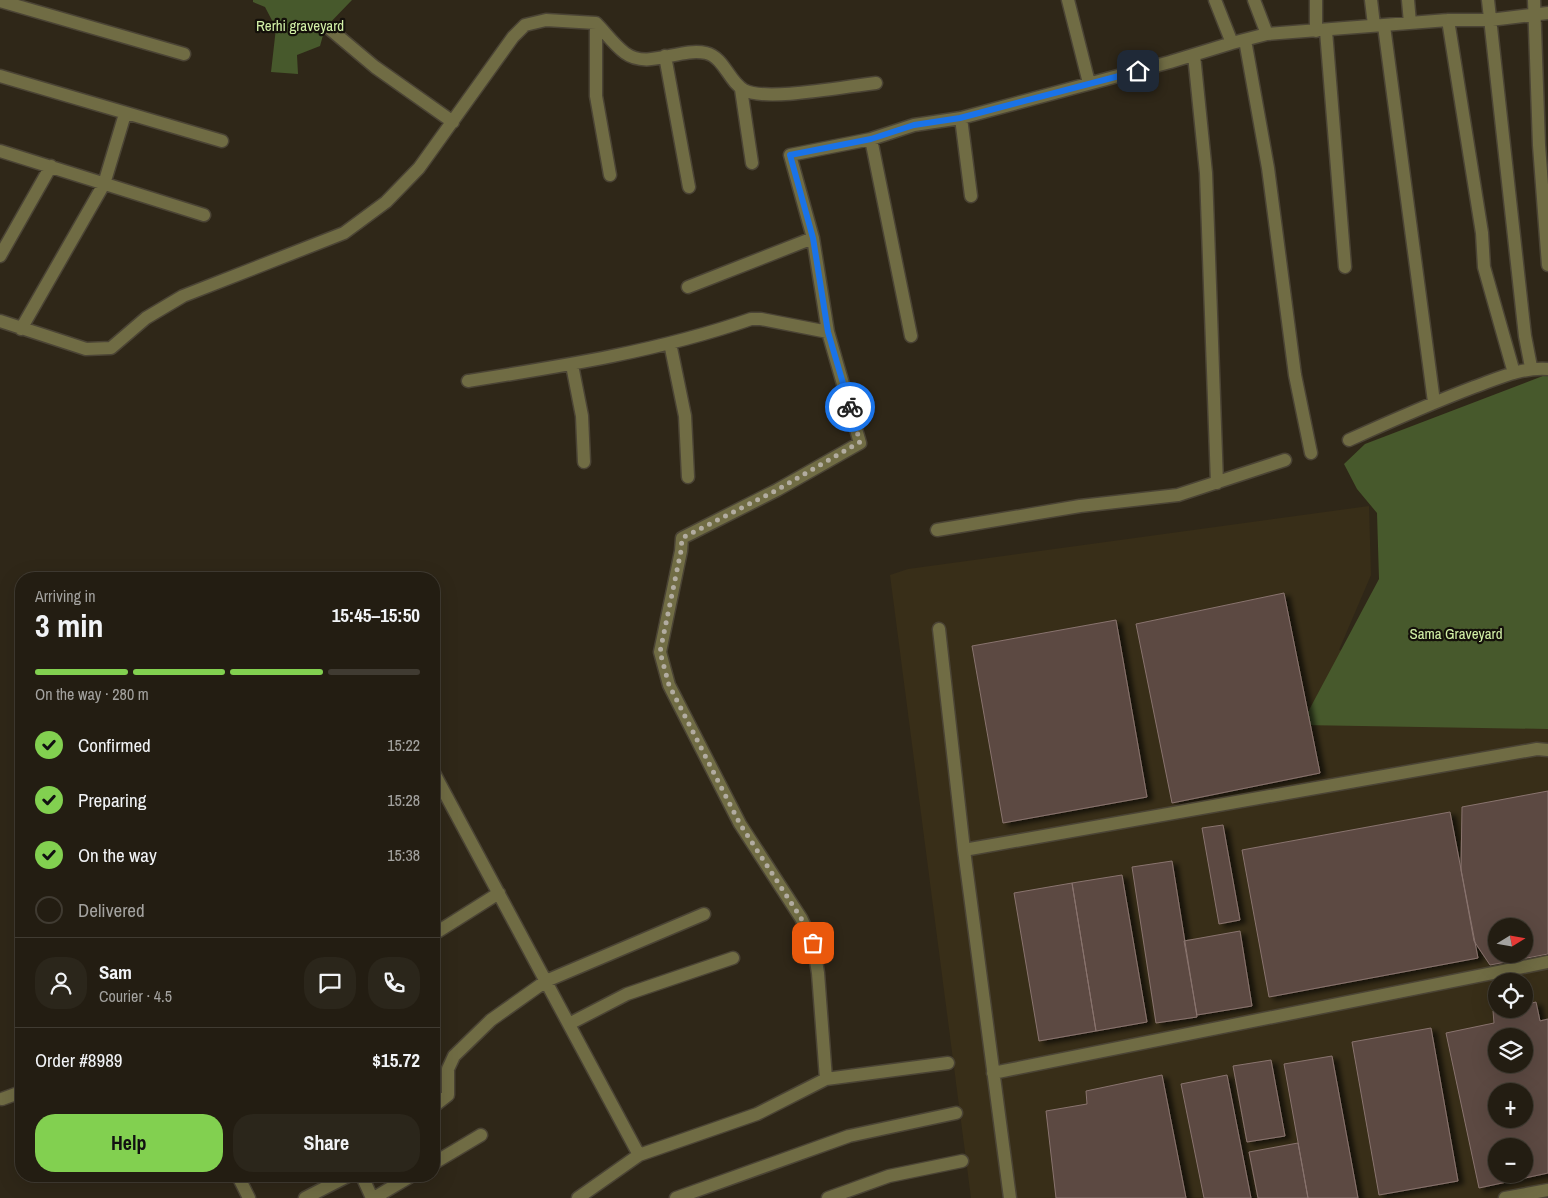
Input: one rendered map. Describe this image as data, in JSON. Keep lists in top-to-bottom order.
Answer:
{
  "parks": ["Rerhi graveyard", "Sama Graveyard"],
  "north": "right",
  "page": {
    "heading": ["3 min", "Arriving in", "15:45–15:50"],
    "panel": [
      "Sam",
      "Courier · 4.5",
      "Order #8989",
      "$15.72"
    ],
    "bar": "On the way · 280 m",
    "list": [
      ["Confirmed", "15:22"],
      ["Preparing", "15:28"],
      ["On the way", "15:38"],
      "Delivered"
    ],
    "map_buttons": ["+", "−"],
    "buttons": ["Help", "Share"]
  }
}
